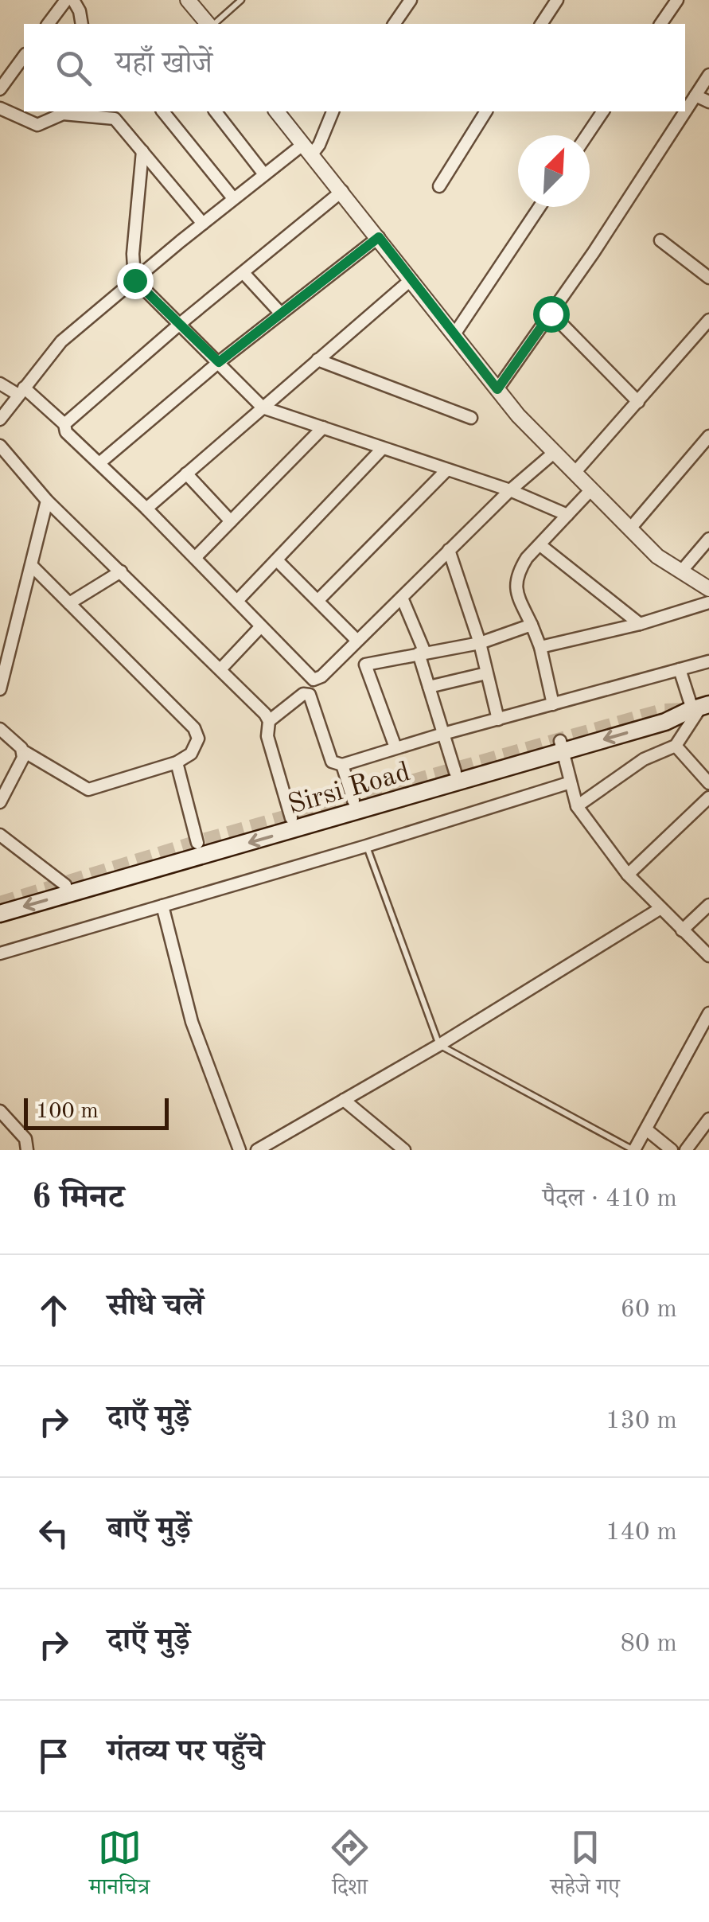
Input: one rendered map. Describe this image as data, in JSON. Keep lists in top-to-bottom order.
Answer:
{
  "streets": {
    "main road": ["Sirsi Road"]
  },
  "one_way": ["Sirsi Road"],
  "scale_bar": "100 m",
  "north": "top right",
  "page": {
    "search": "यहाँ खोजें",
    "scale": "100 m",
    "heading": ["6 मिनट", "पैदल · 410 m"],
    "list": [
      ["सीधे चलें", "60 m"],
      ["दाएँ मुड़ें", "130 m"],
      ["बाएँ मुड़ें", "140 m"],
      ["दाएँ मुड़ें", "80 m"],
      "गंतव्य पर पहुँचे"
    ],
    "nav": ["मानचित्र", "दिशा", "सहेजे गए"]
  }
}
